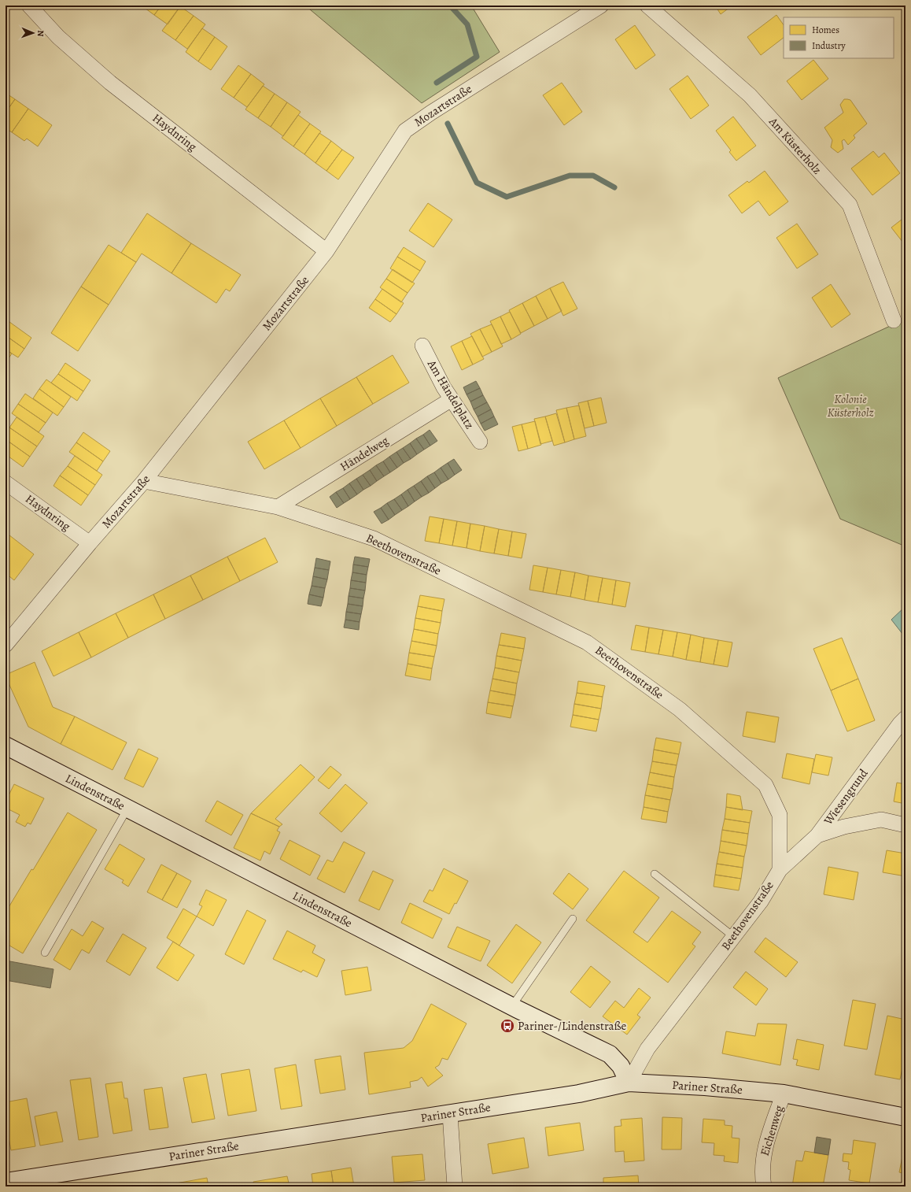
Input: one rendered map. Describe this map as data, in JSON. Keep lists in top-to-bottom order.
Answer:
{
  "streets": {
    "street": [
      "Mozartstraße",
      "Haydnring",
      "Am Küsterholz",
      "Am Händelplatz",
      "Händelweg",
      "Beethovenstraße",
      "Lindenstraße",
      "Wiesengrund",
      "Pariner Straße",
      "Eichenweg"
    ]
  },
  "crossings": [
    ["Mozartstraße", "Haydnring"],
    ["Mozartstraße", "Beethovenstraße"],
    ["Am Händelplatz", "Händelweg"],
    ["Händelweg", "Beethovenstraße"],
    ["Beethovenstraße", "Lindenstraße"],
    ["Beethovenstraße", "Wiesengrund"],
    ["Beethovenstraße", "Pariner Straße"],
    ["Lindenstraße", "Pariner Straße"],
    ["Pariner Straße", "Eichenweg"]
  ],
  "parks": ["Kolonie Küsterholz"],
  "places": {
    "bus stop": ["Pariner-/Lindenstraße"]
  },
  "legend": ["Homes", "Industry"],
  "north": "right"
}
